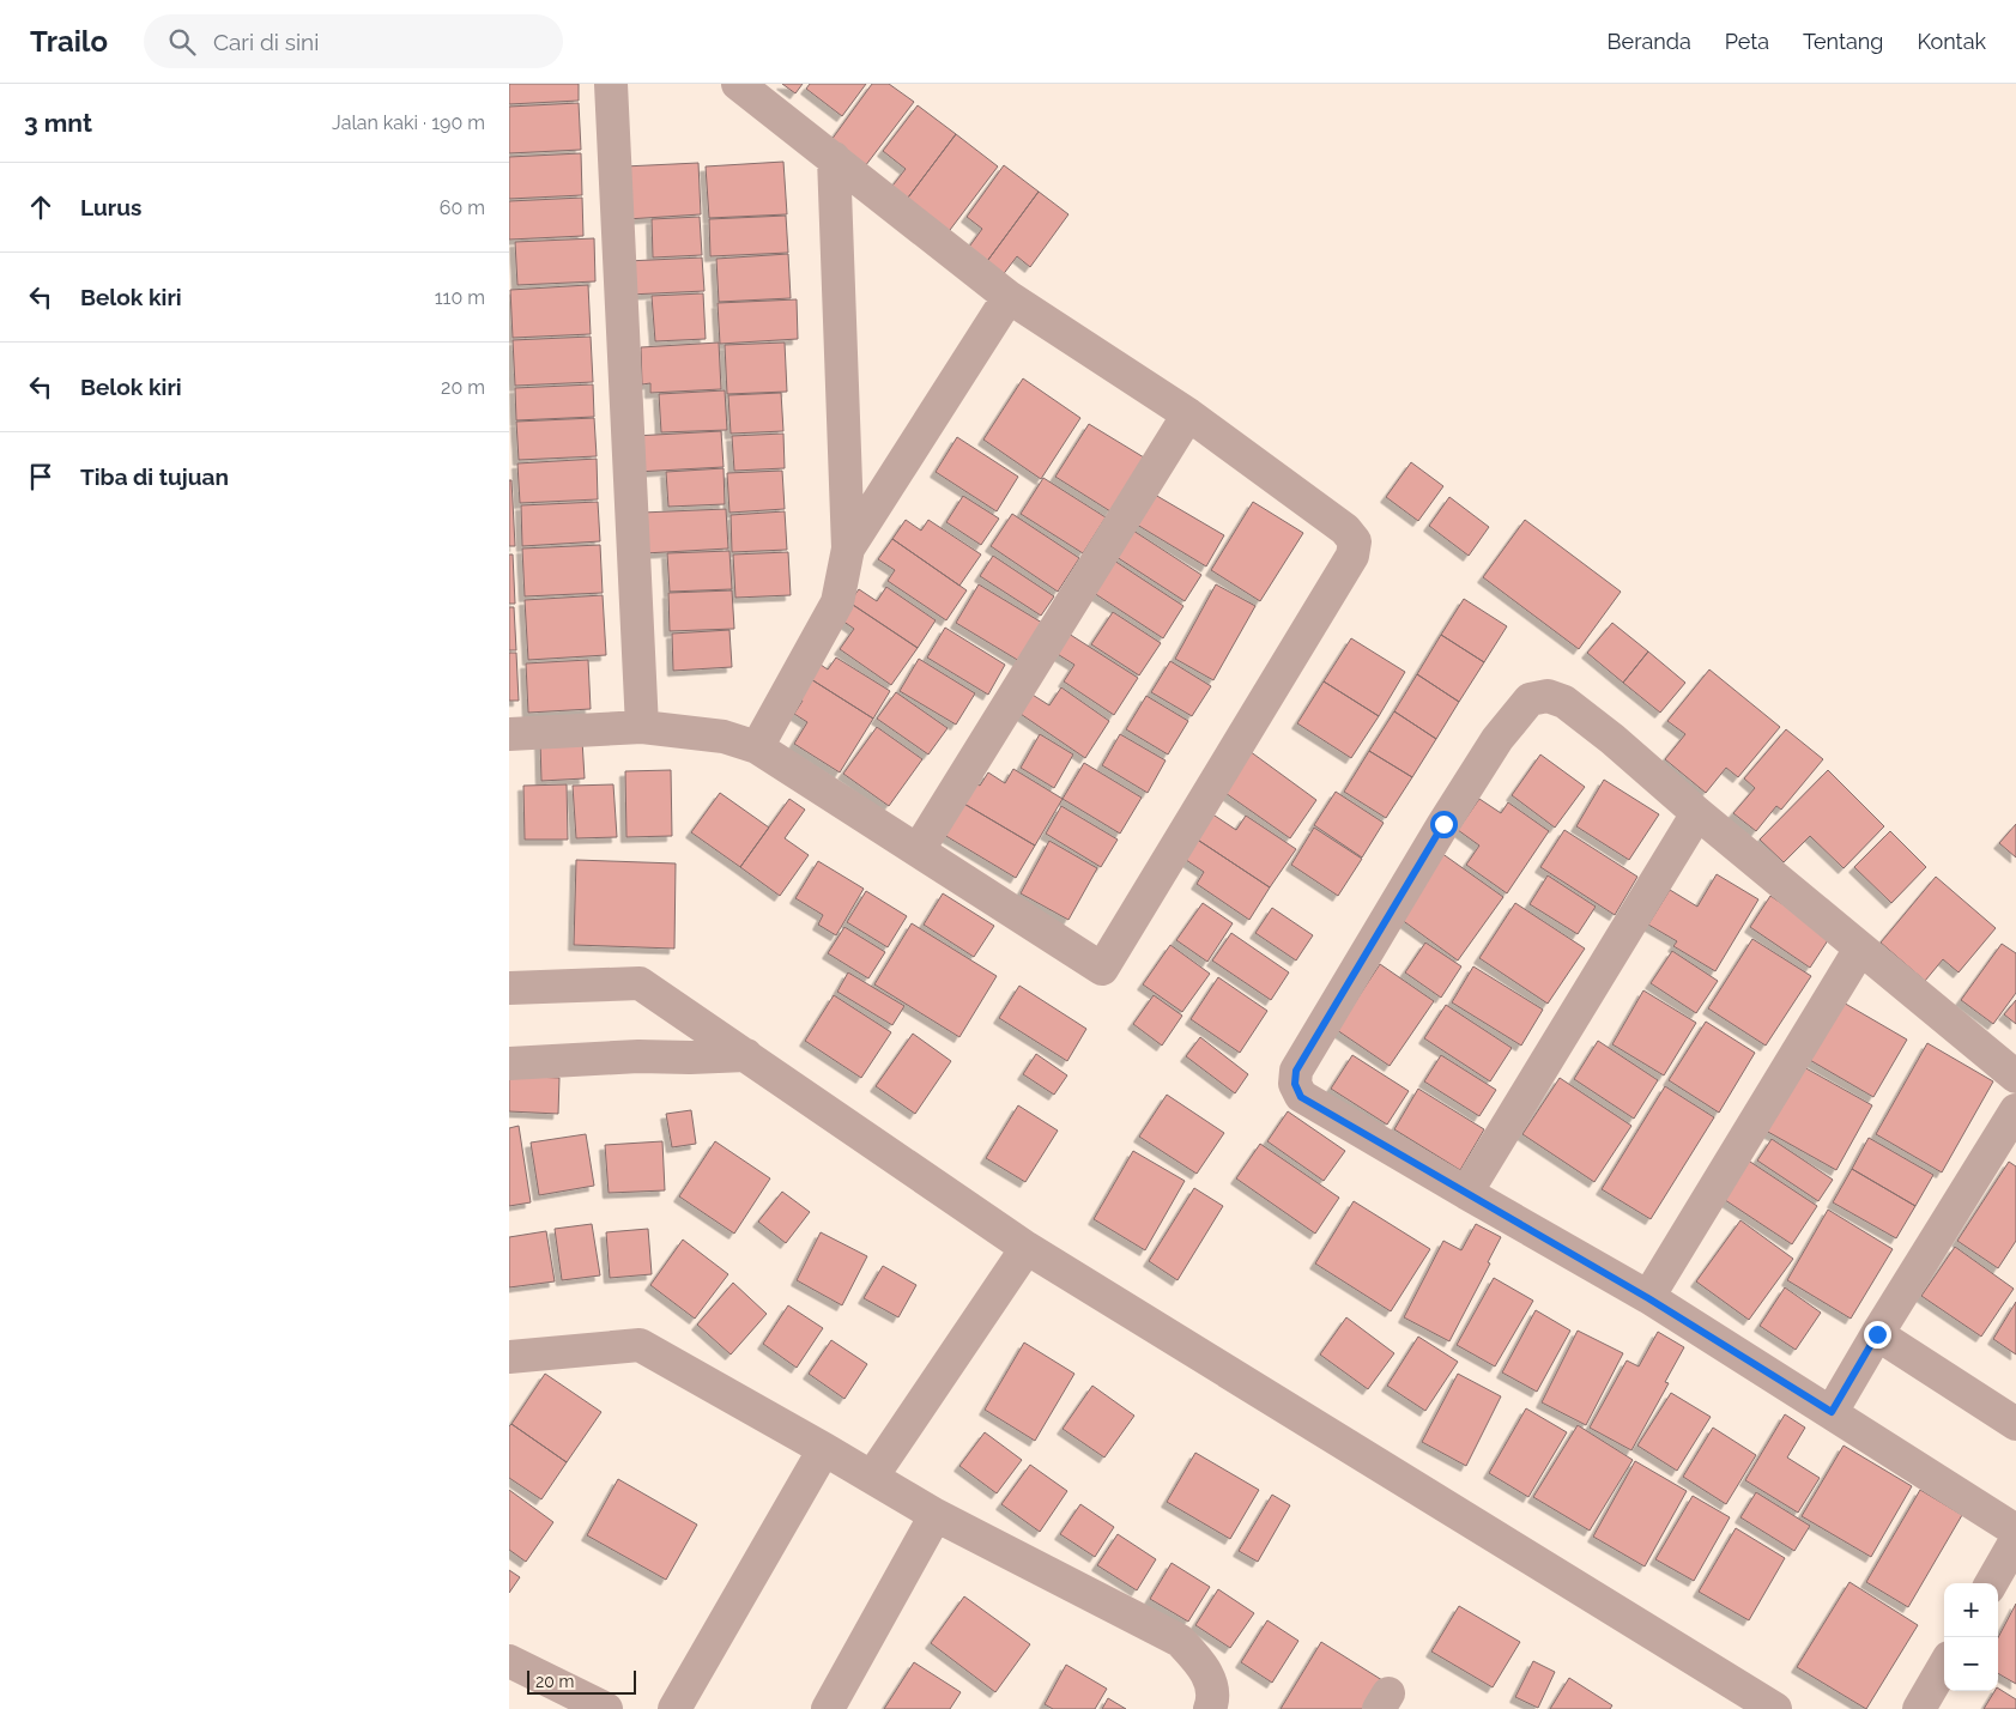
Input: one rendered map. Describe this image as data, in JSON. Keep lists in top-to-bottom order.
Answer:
{
  "scale_bar": "20 m",
  "page": {
    "header": "Trailo",
    "search": "Cari di sini",
    "nav": [
      "Beranda",
      "Peta",
      "Tentang",
      "Kontak"
    ],
    "heading": ["3 mnt", "Jalan kaki · 190 m"],
    "list": [
      ["Lurus", "60 m"],
      ["Belok kiri", "110 m"],
      ["Belok kiri", "20 m"],
      "Tiba di tujuan"
    ],
    "map_buttons": ["+", "−"],
    "scale": "20 m"
  }
}
